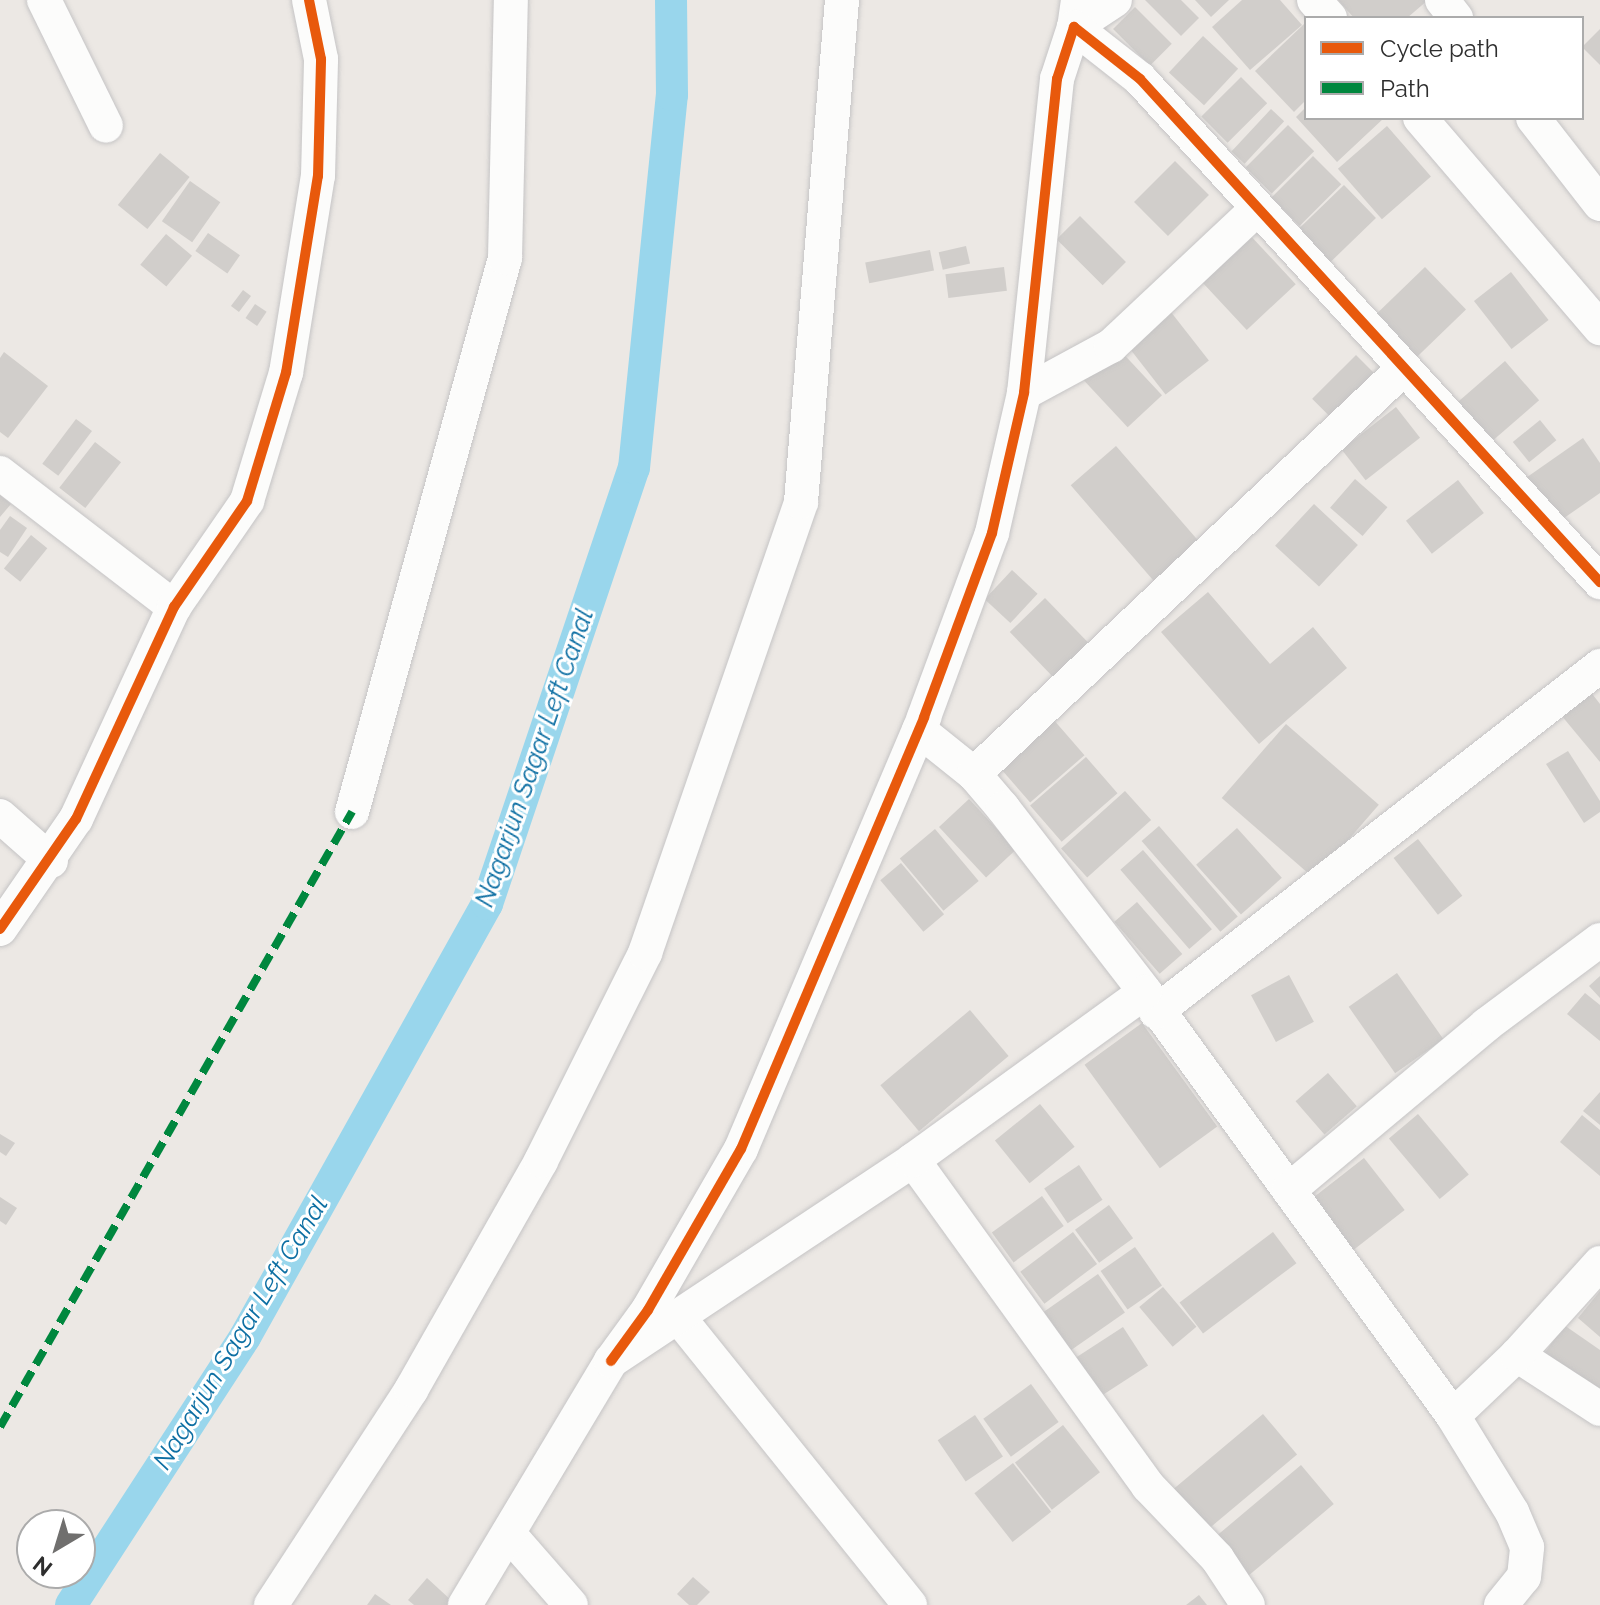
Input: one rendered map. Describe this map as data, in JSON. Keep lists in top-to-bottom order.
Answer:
{
  "water": ["Nagarjun Sagar Left Canal"],
  "legend": ["Cycle path", "Path"],
  "north": "bottom left"
}
